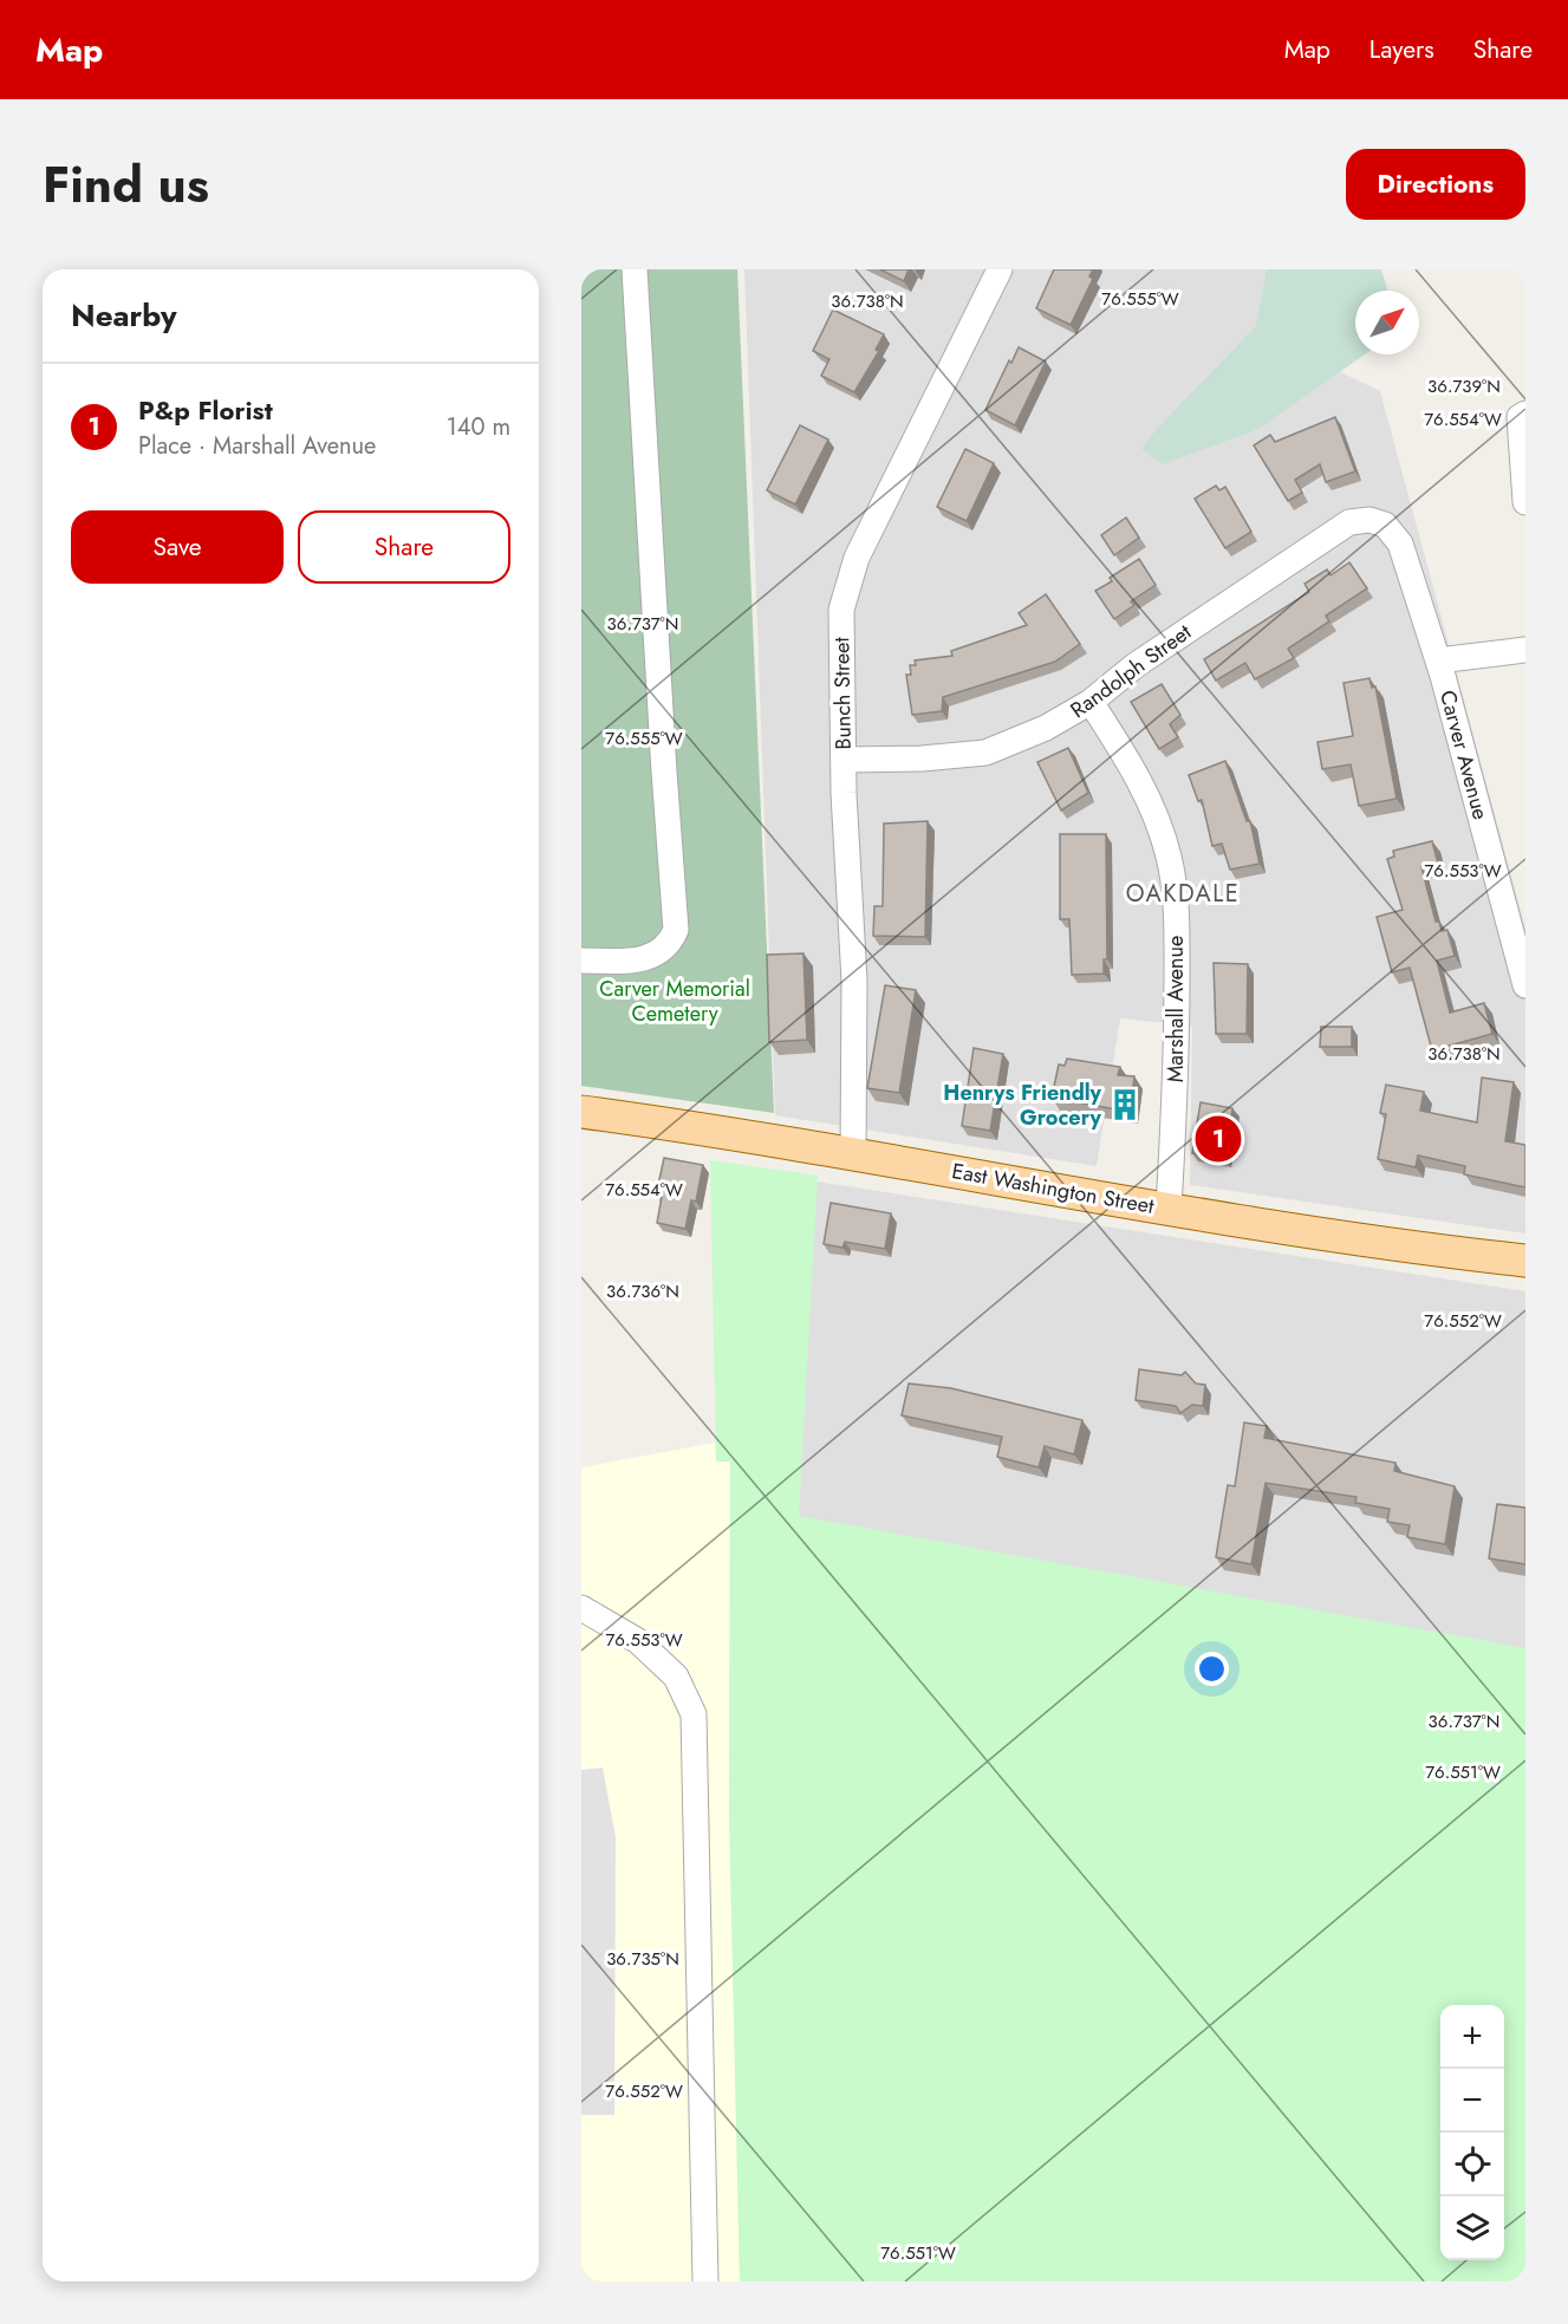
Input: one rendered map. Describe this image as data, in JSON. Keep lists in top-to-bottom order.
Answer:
{
  "streets": {
    "main road": ["East Washington Street"],
    "street": [
      "Randolph Street",
      "Bunch Street",
      "Carver Avenue",
      "Marshall Avenue"
    ]
  },
  "crossings": [
    ["Randolph Street", "Bunch Street"],
    ["Randolph Street", "Carver Avenue"],
    ["Randolph Street", "Marshall Avenue"],
    ["Bunch Street", "East Washington Street"],
    ["Marshall Avenue", "East Washington Street"]
  ],
  "districts": ["OAKDALE"],
  "parks": ["Carver Memorial Cemetery"],
  "places": {
    "building": ["Henrys Friendly Grocery"]
  },
  "north": "top right",
  "page": {
    "header": "Map",
    "nav": ["Map", "Layers", "Share"],
    "title": "Find us",
    "buttons": [
      "Directions",
      ["Save", "Share"]
    ],
    "heading": "Nearby",
    "list": [
      {
        "mark": "1",
        "name": "P&p Florist",
        "note": "Place · Marshall Avenue",
        "value": "140 m"
      }
    ],
    "pins": "1",
    "map_buttons": ["+", "−"]
  },
  "coordinates": [
    "76.555°W",
    "36.738°N",
    "36.739°N",
    "76.554°W",
    "36.737°N",
    "76.553°W",
    "36.736°N",
    "76.552°W",
    "76.551°W",
    "36.735°N"
  ]
}
